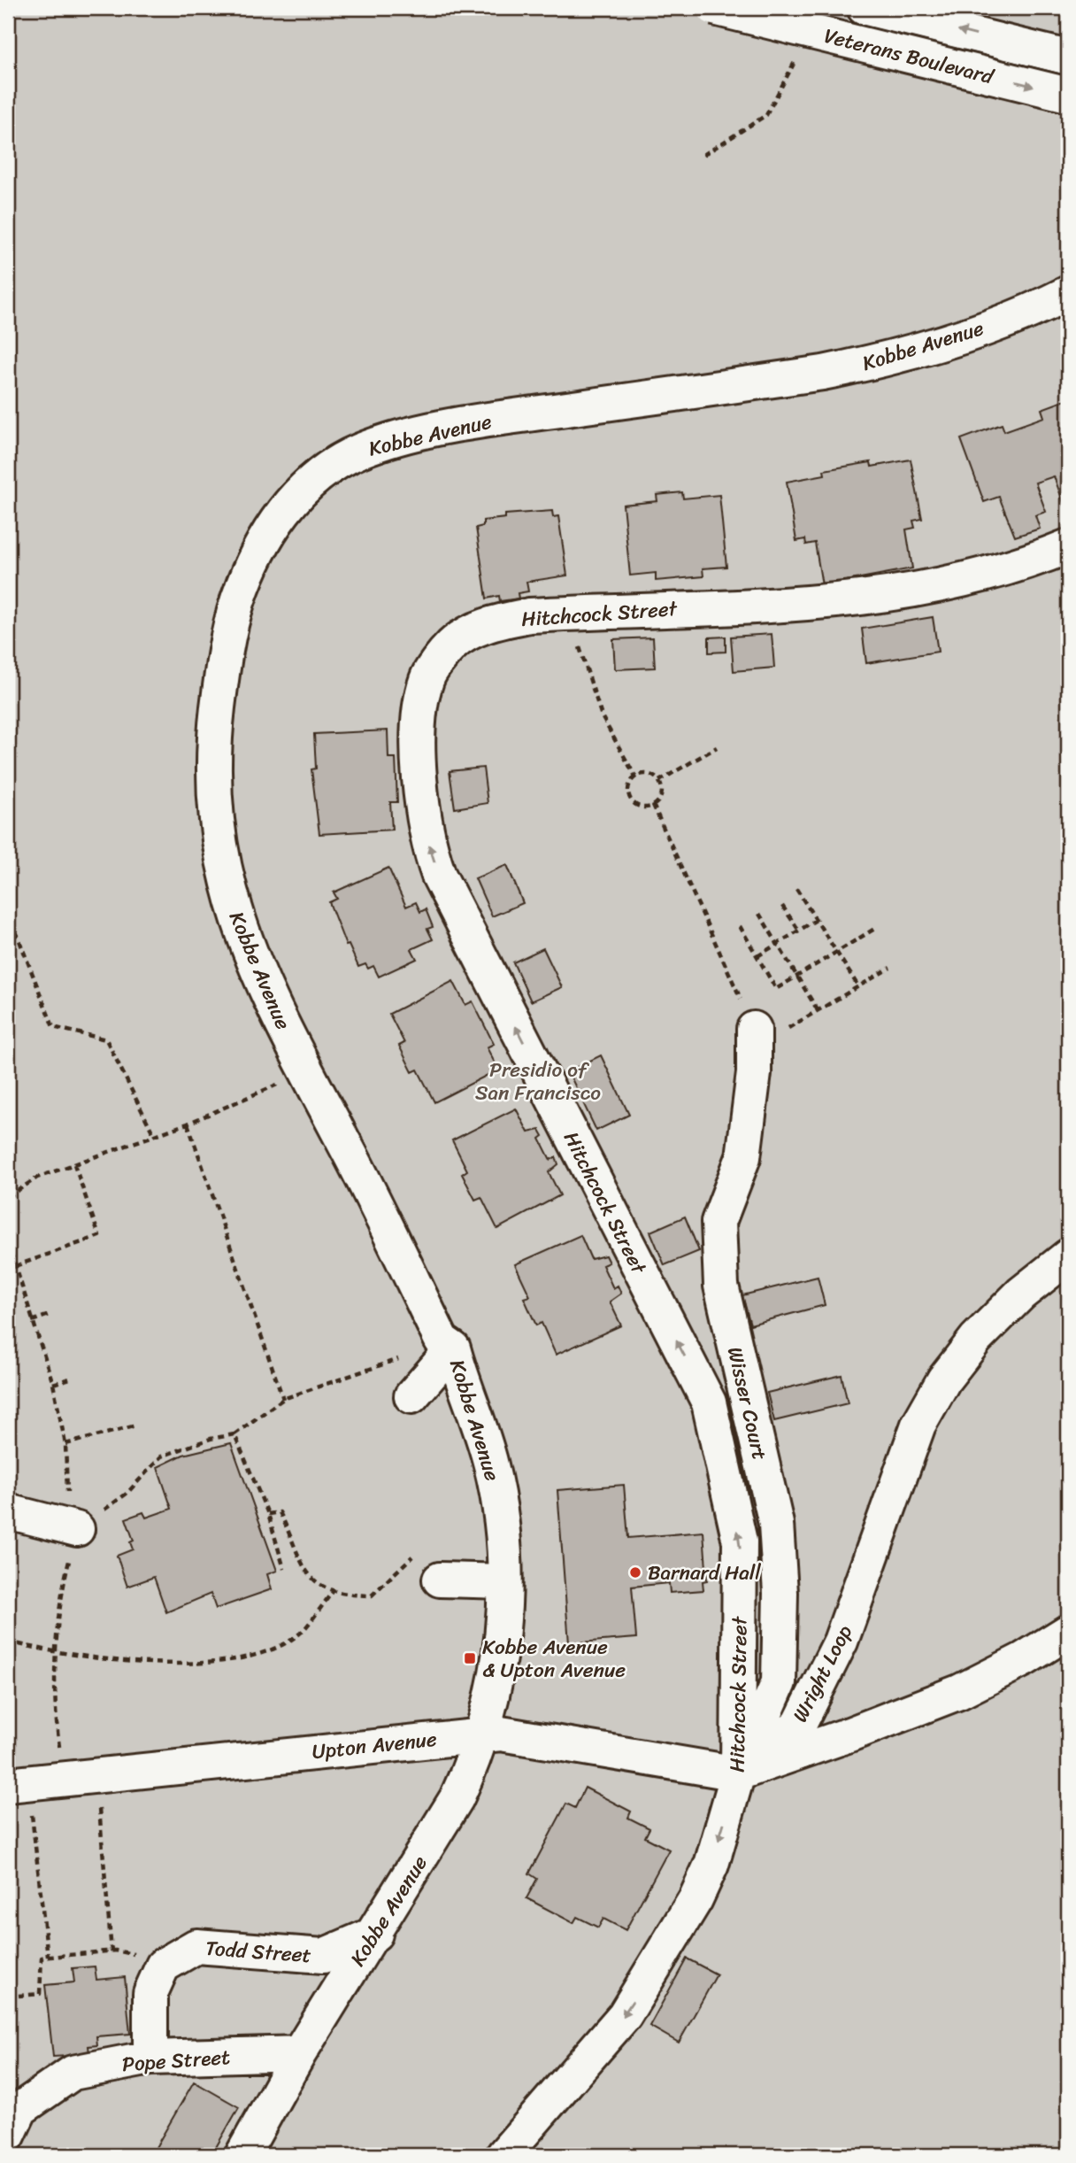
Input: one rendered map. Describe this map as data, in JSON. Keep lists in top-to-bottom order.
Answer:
{
  "streets": {
    "main road": [
      "Veterans Boulevard",
      "Kobbe Avenue",
      "Hitchcock Street",
      "Wisser Court",
      "Wright Loop",
      "Upton Avenue",
      "Todd Street",
      "Pope Street"
    ]
  },
  "crossings": [
    ["Kobbe Avenue", "Upton Avenue"],
    ["Kobbe Avenue", "Todd Street"],
    ["Kobbe Avenue", "Pope Street"],
    ["Hitchcock Street", "Wisser Court"],
    ["Hitchcock Street", "Wright Loop"],
    ["Hitchcock Street", "Upton Avenue"],
    ["Wisser Court", "Wright Loop"],
    ["Wisser Court", "Upton Avenue"],
    ["Wright Loop", "Upton Avenue"]
  ],
  "parks": ["Presidio of San Francisco"],
  "places": {
    "other": ["Barnard Hall"],
    "transit": ["Kobbe Avenue & Upton Avenue"]
  }
}
